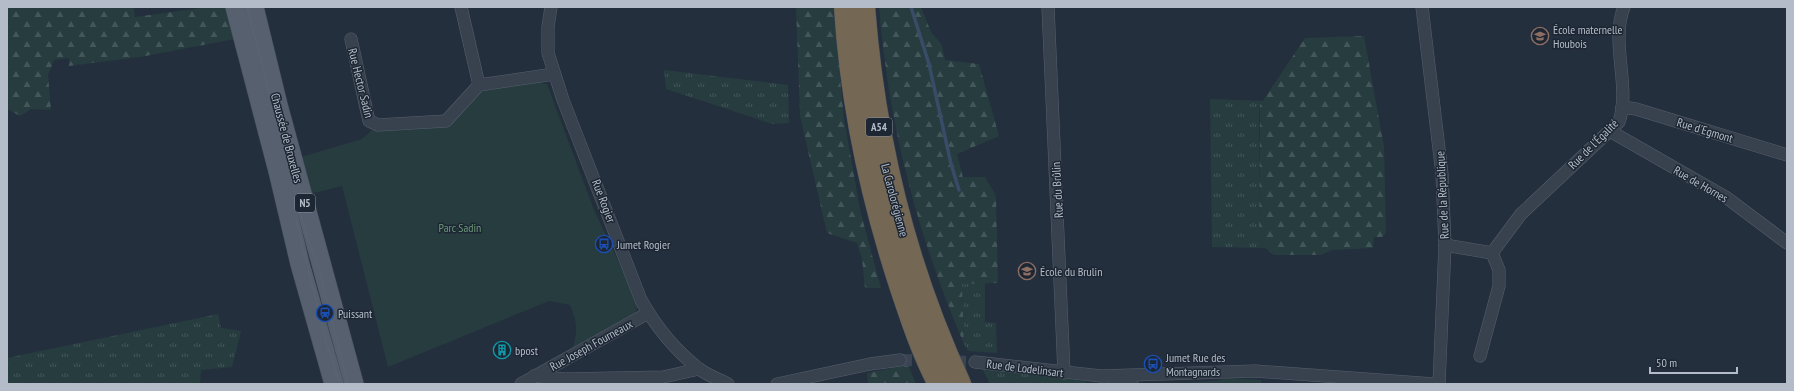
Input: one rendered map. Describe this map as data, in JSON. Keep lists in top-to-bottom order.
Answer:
{
  "streets": {
    "highway": ["A54", "La Carolorégienne"],
    "main road": ["Chaussée de Bruxelles", "N5"],
    "street": [
      "Rue Hector Sadin",
      "Rue d'Egmont",
      "Rue de l'Égalité",
      "Rue de Hornes",
      "Rue du Brûlin",
      "Rue de la République",
      "Rue Rogier",
      "Rue Joseph Fourneaux",
      "Rue de Lodelinsart"
    ]
  },
  "crossings": [
    ["Rue d'Egmont", "Rue de l'Égalité"],
    ["Rue de l'Égalité", "Rue de Hornes"],
    ["Rue du Brûlin", "Rue de Lodelinsart"],
    ["Rue Rogier", "Rue Joseph Fourneaux"]
  ],
  "parks": ["Parc Sadin"],
  "places": {
    "school or university": ["École maternelle Houbois", "École du Brulin"],
    "bus stop": ["Jumet Rogier", "Jumet Rue des Montagnards"],
    "station": ["Puissant"],
    "building": ["bpost"]
  },
  "scale_bar": "50 m"
}
